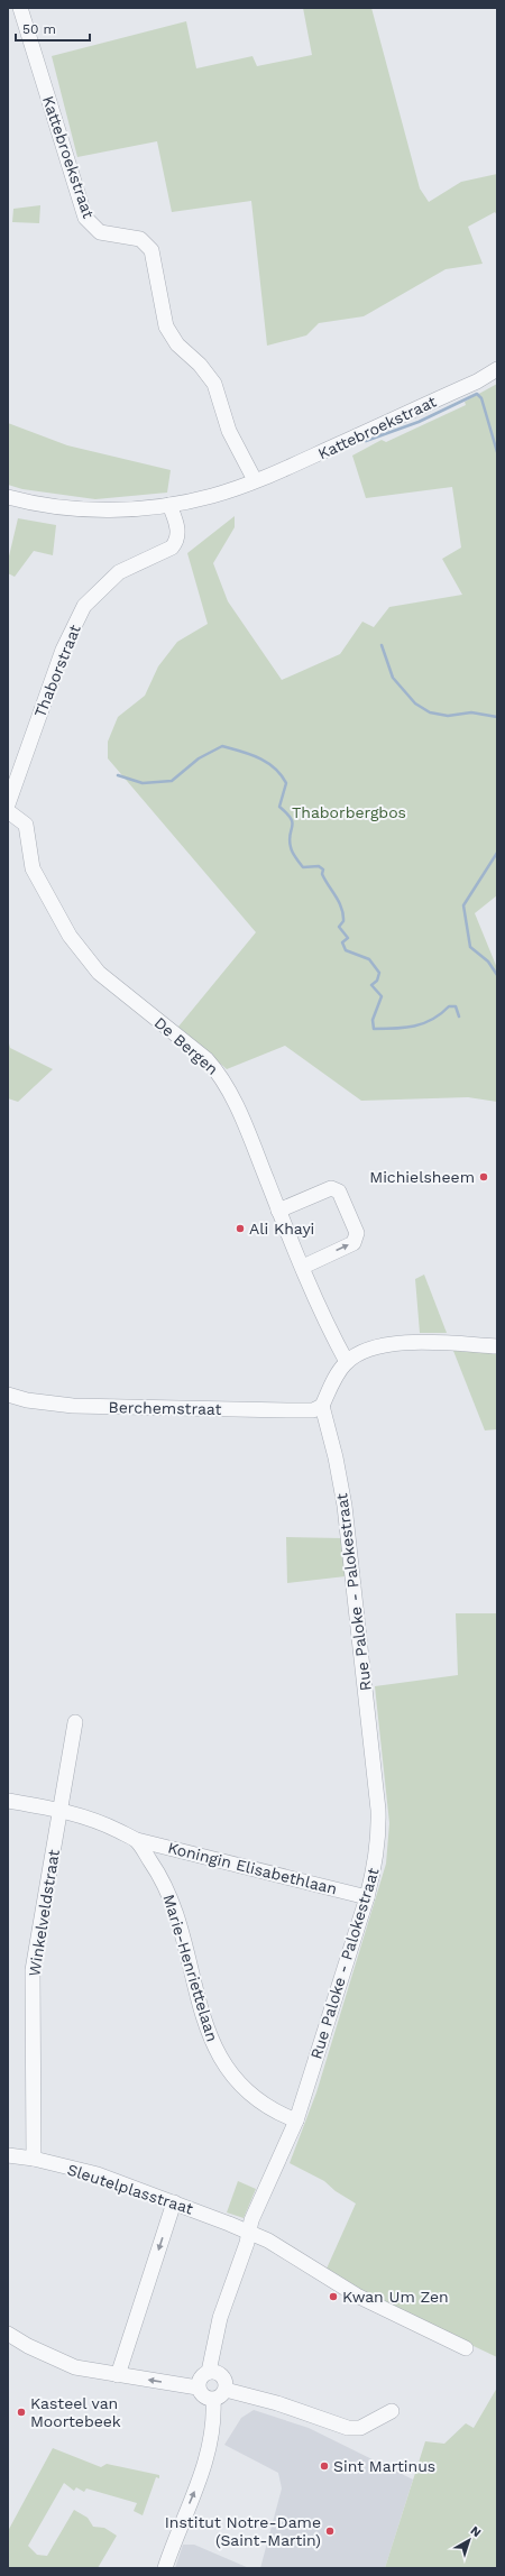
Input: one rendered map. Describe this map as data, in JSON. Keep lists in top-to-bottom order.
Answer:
{
  "streets": {
    "street": [
      "Kattebroekstraat",
      "Thaborstraat",
      "De Bergen",
      "Berchemstraat",
      "Rue Paloke - Palokestraat",
      "Koningin Elisabethlaan",
      "Winkelveldstraat",
      "Marie-Henriettelaan",
      "Sleutelplasstraat"
    ]
  },
  "crossings": [
    ["Kattebroekstraat", "Thaborstraat"],
    ["Berchemstraat", "Rue Paloke - Palokestraat"],
    ["Rue Paloke - Palokestraat", "Koningin Elisabethlaan"],
    ["Rue Paloke - Palokestraat", "Marie-Henriettelaan"],
    ["Rue Paloke - Palokestraat", "Sleutelplasstraat"],
    ["Koningin Elisabethlaan", "Marie-Henriettelaan"],
    ["Winkelveldstraat", "Sleutelplasstraat"]
  ],
  "parks": ["Thaborbergbos"],
  "places": [
    "Michielsheem",
    "Ali Khayi",
    "Kwan Um Zen",
    "Kasteel van Moortebeek",
    "Sint Martinus",
    "Institut Notre-Dame (Saint-Martin)"
  ],
  "scale_bar": "50 m",
  "north": "top right"
}
